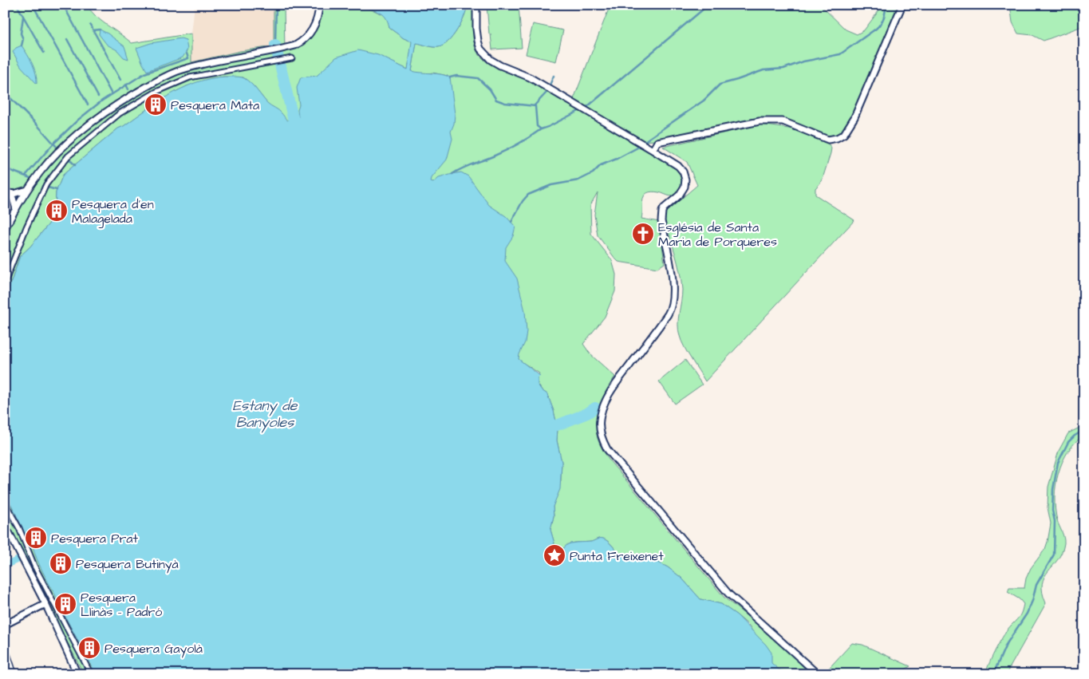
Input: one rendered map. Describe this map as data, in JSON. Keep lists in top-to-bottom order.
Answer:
{
  "water": ["Estany de Banyoles"],
  "places": {
    "building": [
      "Pesquera Mata",
      "Pesquera d'en Malagelada",
      "Pesquera Prat",
      "Pesquera Butinyà",
      "Pesquera Llinàs - Padró",
      "Pesquera Gayolà"
    ],
    "church": ["Església de Santa Maria de Porqueres"],
    "place": ["Punta Freixenet"]
  }
}
